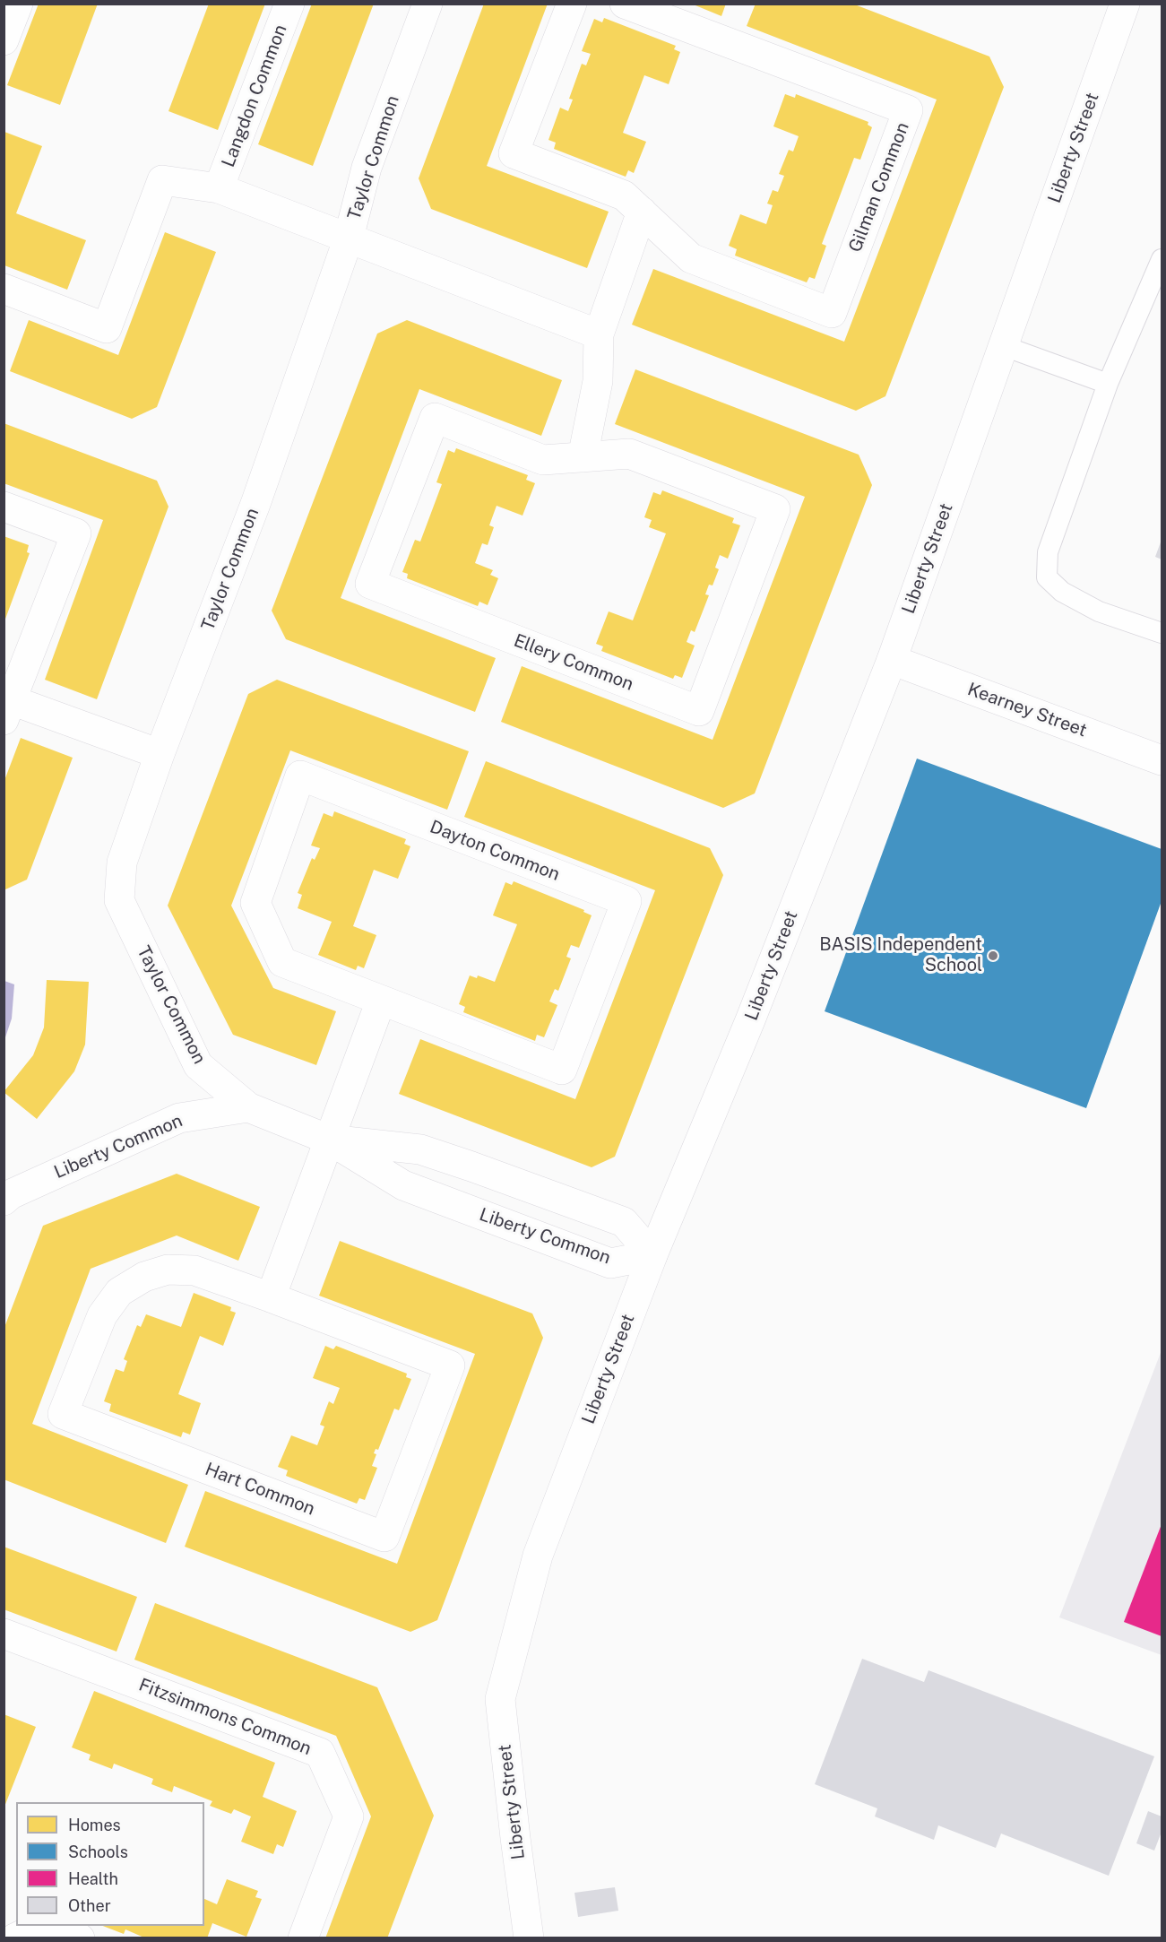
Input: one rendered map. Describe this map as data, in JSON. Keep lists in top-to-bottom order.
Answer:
{
  "streets": {
    "street": [
      "Langdon Common",
      "Liberty Street",
      "Taylor Common",
      "Gilman Common",
      "Ellery Common",
      "Kearney Street",
      "Dayton Common",
      "Liberty Common",
      "Hart Common",
      "Fitzsimmons Common"
    ]
  },
  "crossings": [
    ["Liberty Street", "Kearney Street"],
    ["Liberty Street", "Liberty Common"],
    ["Taylor Common", "Liberty Common"]
  ],
  "places": ["BASIS Independent School"],
  "legend": [
    "Homes",
    "Schools",
    "Health",
    "Other"
  ]
}
